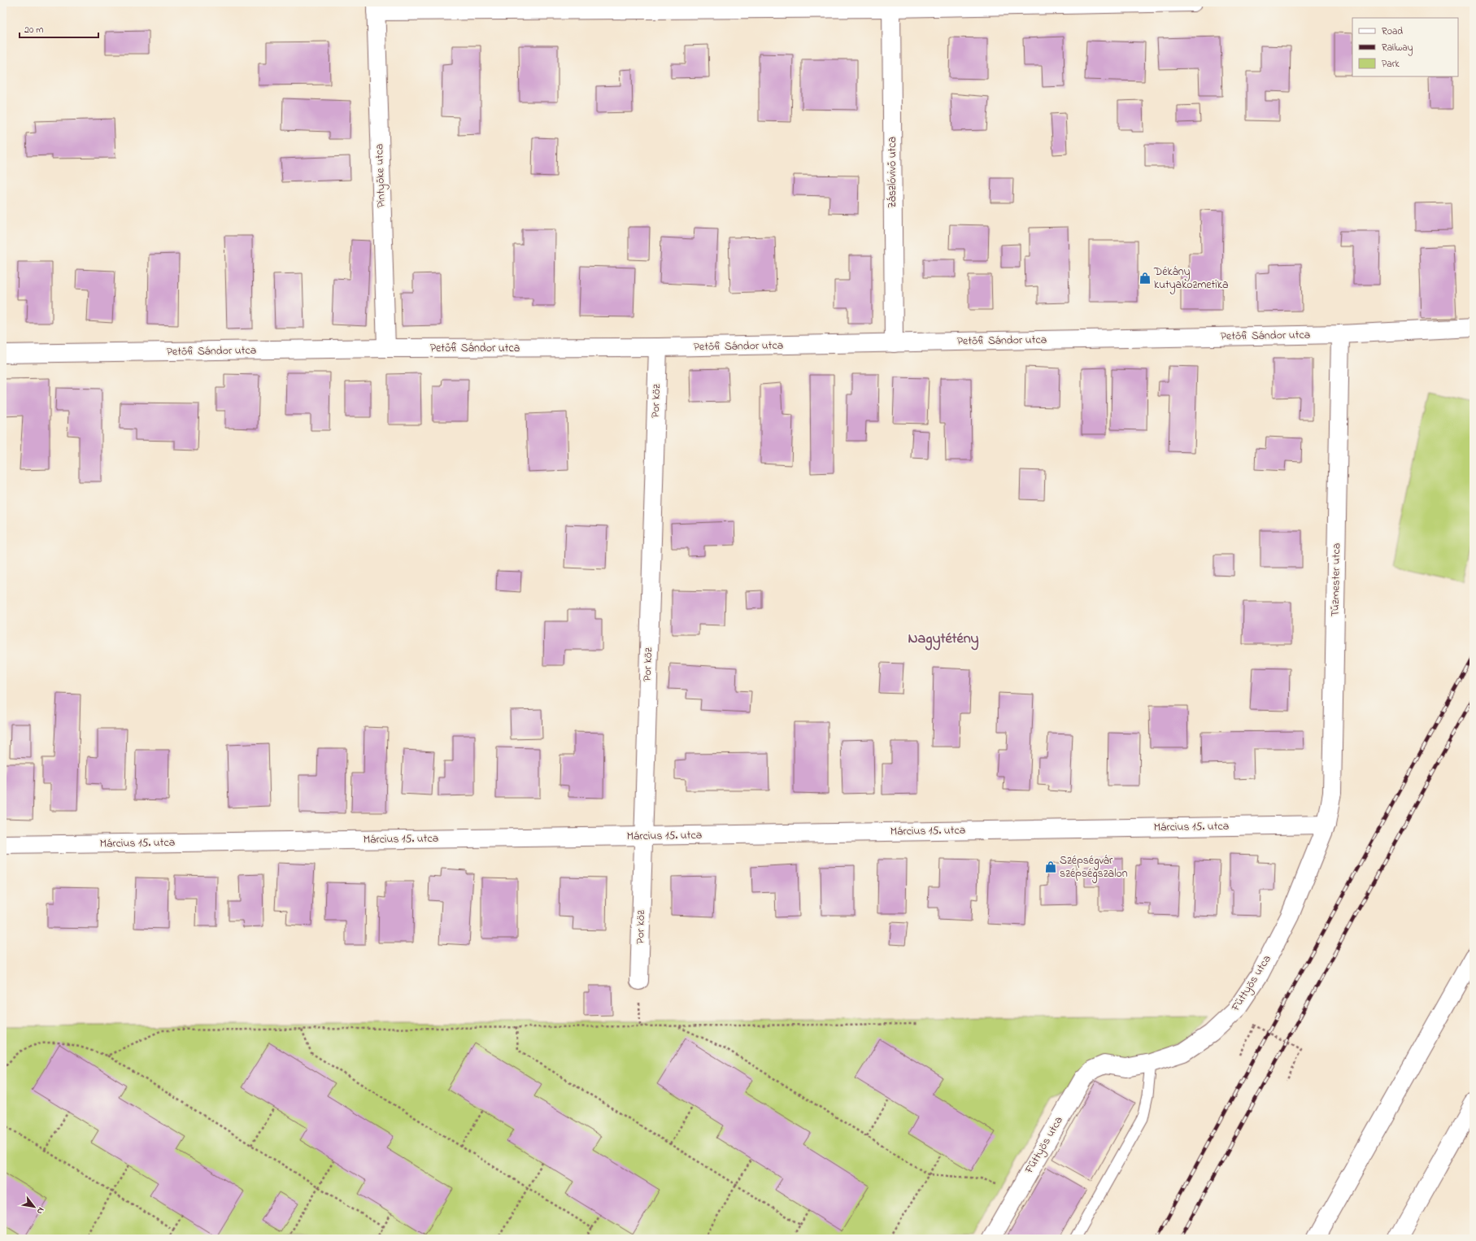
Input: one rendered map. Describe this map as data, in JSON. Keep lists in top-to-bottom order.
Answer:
{
  "streets": {
    "main road": [
      "Zászlóvivő utca",
      "Pintyőke utca",
      "Petőfi Sándor utca",
      "Por köz",
      "Tűzmester utca",
      "Március 15. utca",
      "Füttyös utca"
    ]
  },
  "crossings": [
    ["Zászlóvivő utca", "Petőfi Sándor utca"],
    ["Pintyőke utca", "Petőfi Sándor utca"],
    ["Petőfi Sándor utca", "Por köz"],
    ["Petőfi Sándor utca", "Tűzmester utca"],
    ["Por köz", "Március 15. utca"],
    ["Tűzmester utca", "Március 15. utca"],
    ["Tűzmester utca", "Füttyös utca"],
    ["Március 15. utca", "Füttyös utca"]
  ],
  "districts": ["Nagytétény"],
  "places": {
    "shop": ["Dékány kutyakozmetika", "Szépségvár szépségszalon"]
  },
  "legend": ["Road", "Railway", "Park"],
  "scale_bar": "20 m",
  "north": "bottom right"
}
